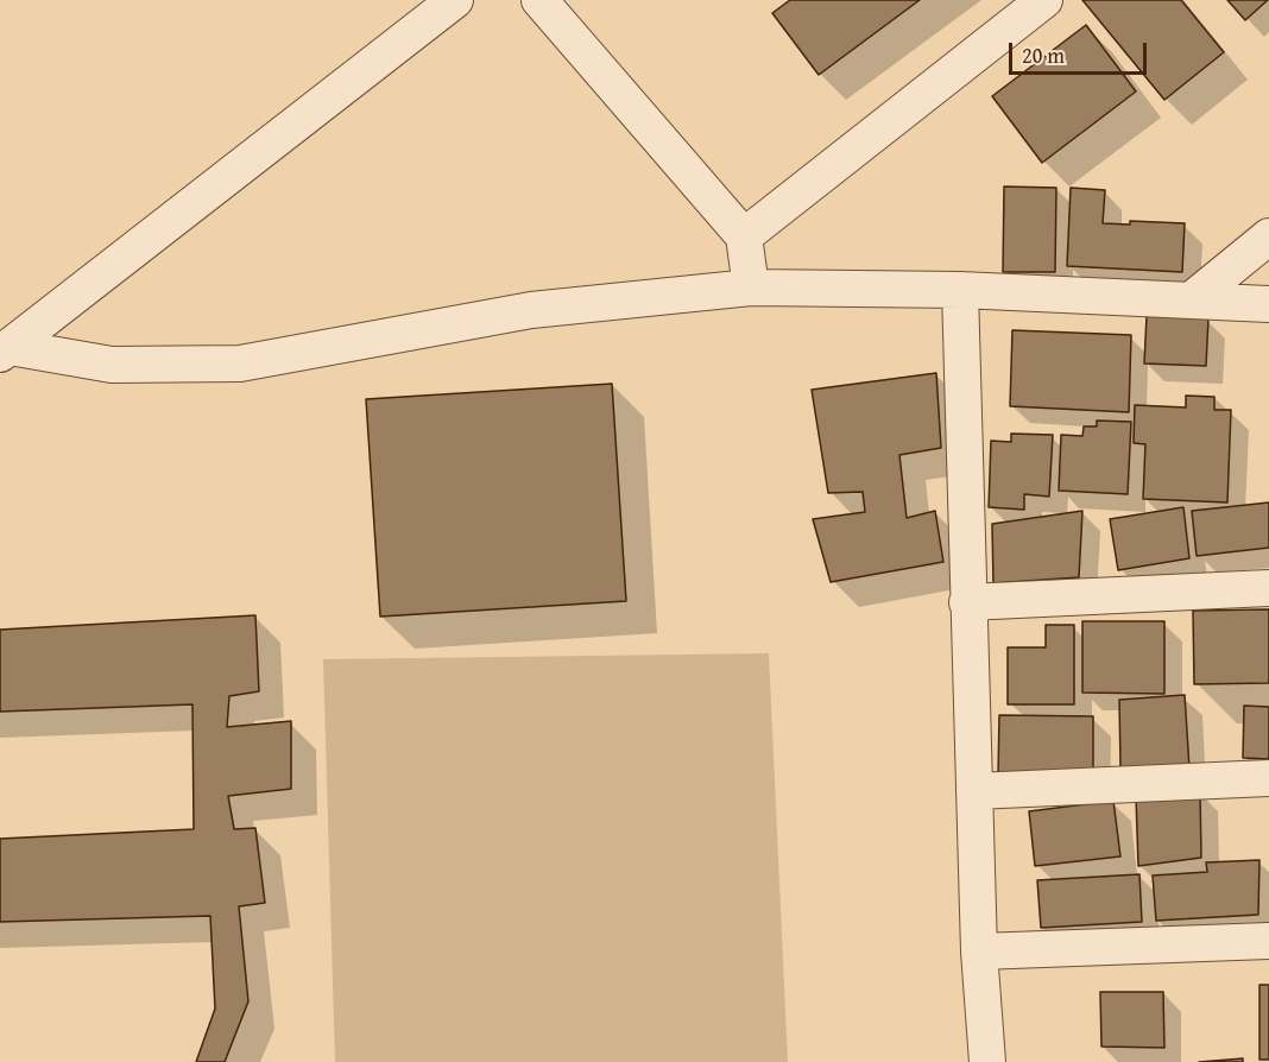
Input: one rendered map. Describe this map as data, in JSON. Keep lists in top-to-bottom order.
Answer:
{
  "scale_bar": "20 m"
}
